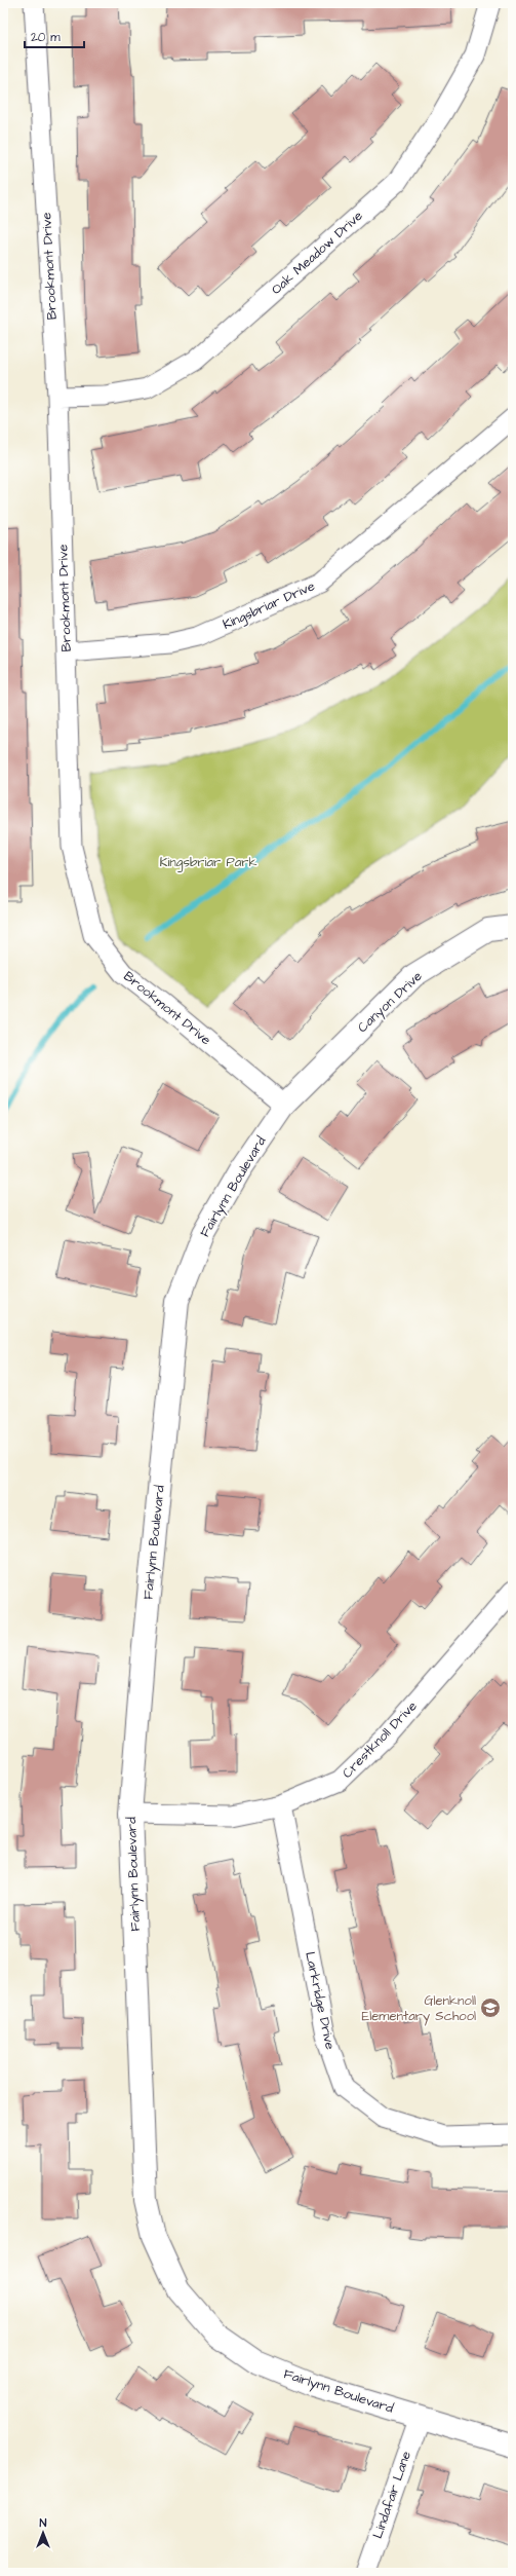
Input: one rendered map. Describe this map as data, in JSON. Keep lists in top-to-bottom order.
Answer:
{
  "streets": {
    "street": [
      "Oak Meadow Drive",
      "Brookmont Drive",
      "Kingsbriar Drive",
      "Canyon Drive",
      "Fairlynn Boulevard",
      "Crestknoll Drive",
      "Larkridge Drive",
      "Lindafair Lane"
    ]
  },
  "crossings": [
    ["Oak Meadow Drive", "Brookmont Drive"],
    ["Brookmont Drive", "Kingsbriar Drive"],
    ["Brookmont Drive", "Canyon Drive"],
    ["Brookmont Drive", "Fairlynn Boulevard"],
    ["Canyon Drive", "Fairlynn Boulevard"],
    ["Fairlynn Boulevard", "Crestknoll Drive"],
    ["Fairlynn Boulevard", "Lindafair Lane"],
    ["Crestknoll Drive", "Larkridge Drive"]
  ],
  "parks": ["Kingsbriar Park"],
  "places": {
    "school or university": ["Glenknoll Elementary School"]
  },
  "scale_bar": "20 m",
  "north": "top"
}
